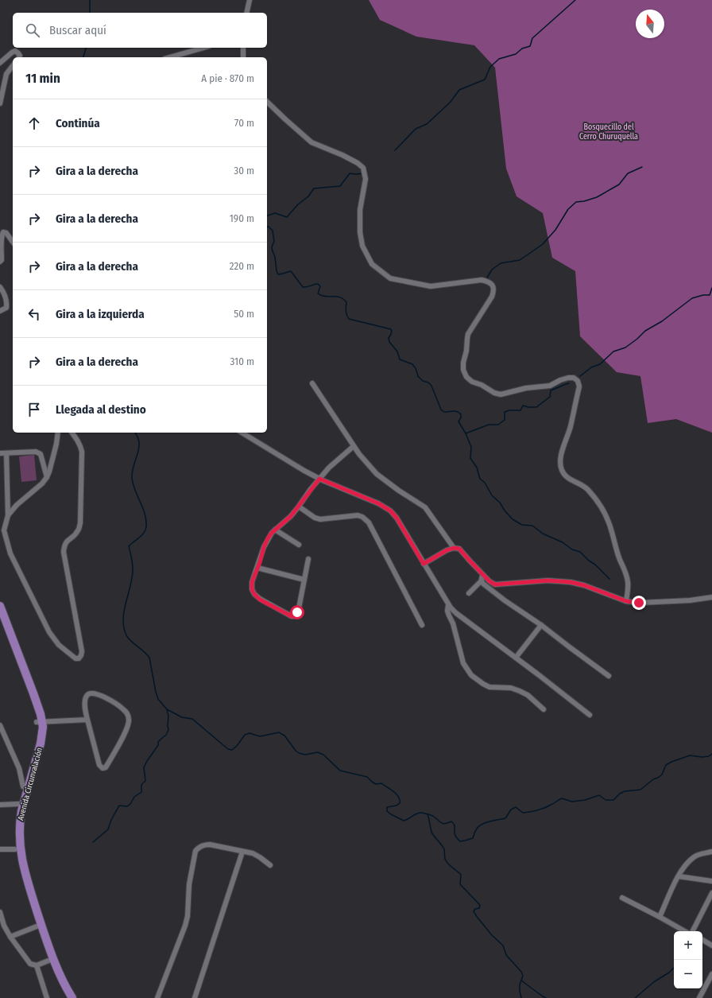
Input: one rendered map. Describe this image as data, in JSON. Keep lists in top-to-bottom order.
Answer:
{
  "streets": {
    "main road": ["Avenida Circunvalación"]
  },
  "parks": ["Bosquecillo del Cerro Churuquella"],
  "north": "top",
  "page": {
    "search": "Buscar aquí",
    "heading": ["11 min", "A pie · 870 m"],
    "list": [
      ["Continúa", "70 m"],
      ["Gira a la derecha", "30 m"],
      ["Gira a la derecha", "190 m"],
      ["Gira a la derecha", "220 m"],
      ["Gira a la izquierda", "50 m"],
      ["Gira a la derecha", "310 m"],
      "Llegada al destino"
    ],
    "map_buttons": ["+", "−"]
  }
}
